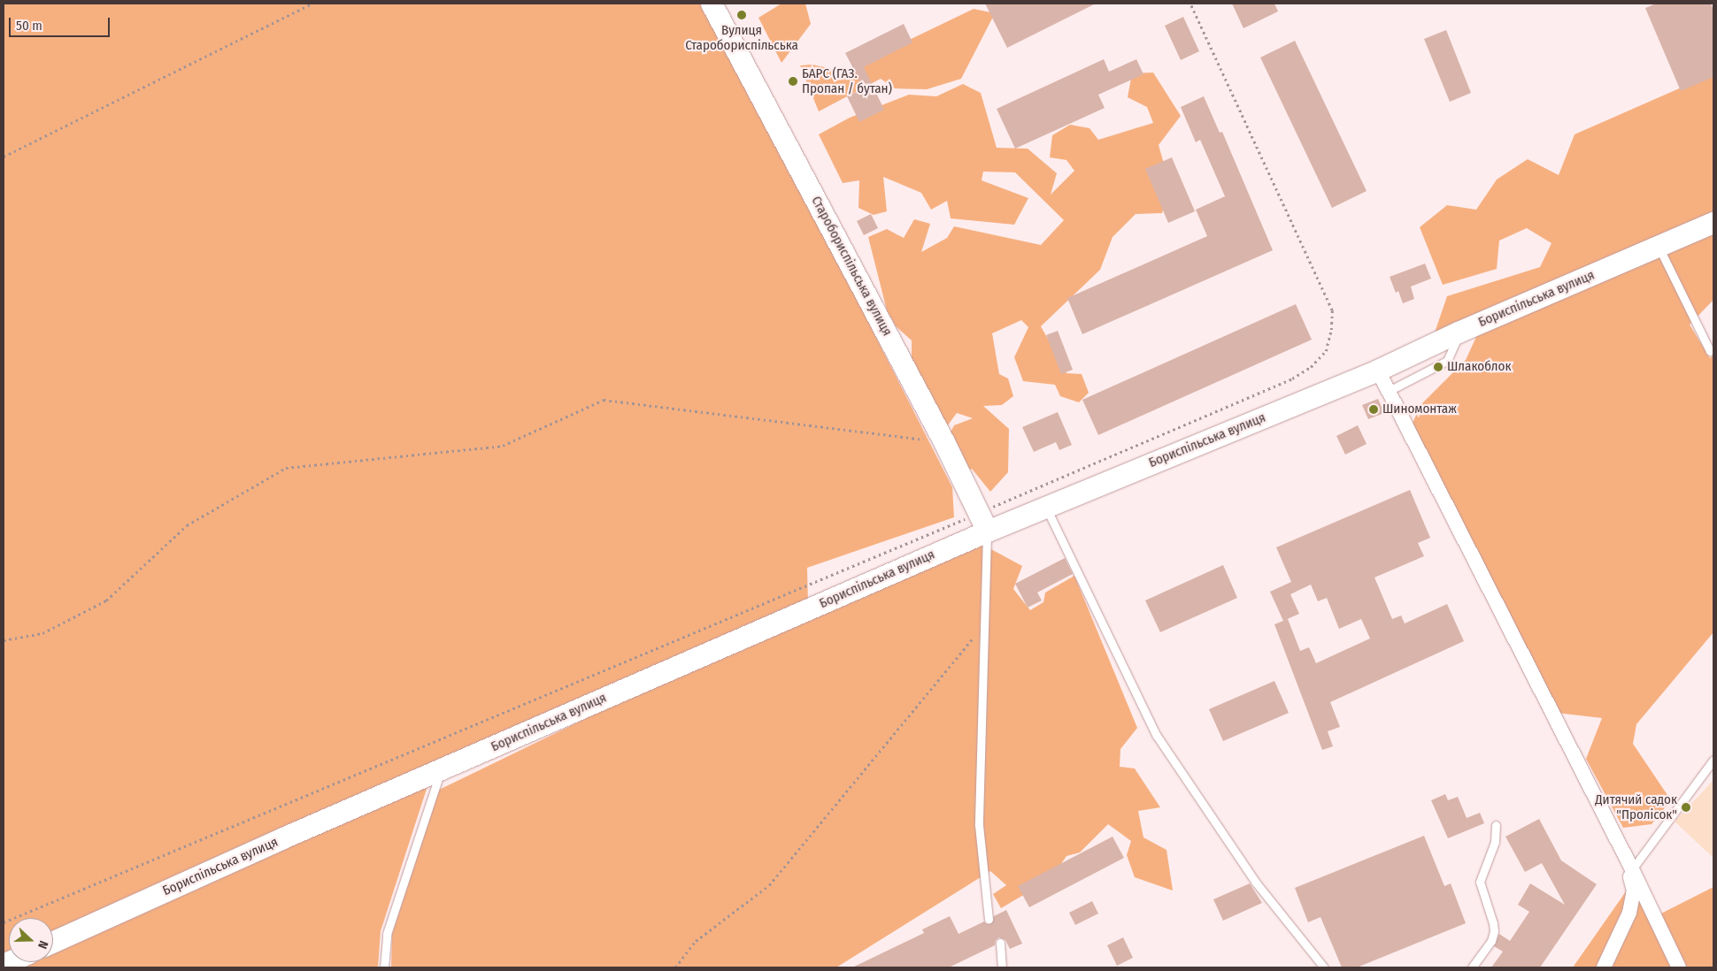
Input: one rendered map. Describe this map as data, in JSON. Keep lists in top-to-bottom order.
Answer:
{
  "streets": {
    "main road": ["Старобориспільська вулиця", "Бориспільська вулиця"]
  },
  "crossings": [
    ["Старобориспільська вулиця", "Бориспільська вулиця"]
  ],
  "places": [
    "Вулиця Старобориспільська",
    "БАРС (ГАЗ. Пропан / бутан)",
    "Шлакоблок",
    "Шиномонтаж",
    "Дитячий садок \"Пролісок\""
  ],
  "scale_bar": "50 m",
  "north": "right"
}
